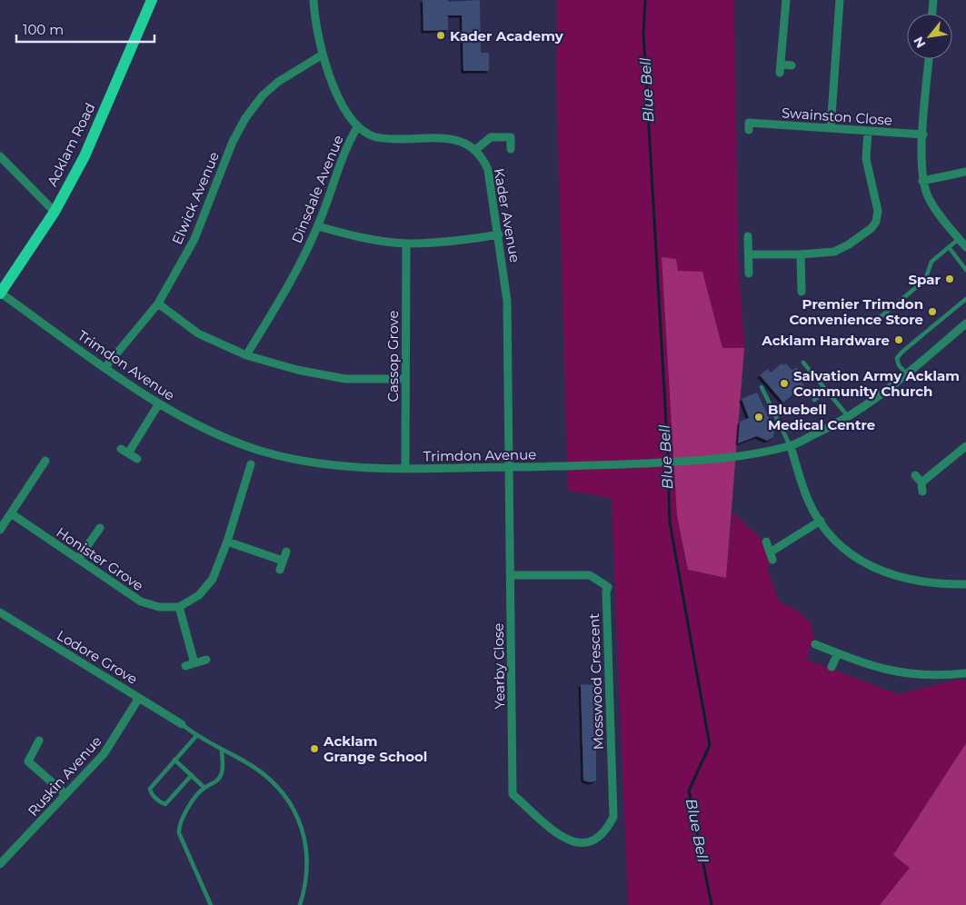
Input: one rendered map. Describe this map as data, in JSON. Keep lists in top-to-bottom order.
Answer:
{
  "streets": {
    "main road": ["Acklam Road"],
    "street": [
      "Swainston Close",
      "Dinsdale Avenue",
      "Elwick Avenue",
      "Kader Avenue",
      "Cassop Grove",
      "Trimdon Avenue",
      "Honister Grove",
      "Lodore Grove",
      "Yearby Close",
      "Mosswood Crescent",
      "Ruskin Avenue"
    ]
  },
  "crossings": [
    ["Acklam Road", "Trimdon Avenue"],
    ["Dinsdale Avenue", "Kader Avenue"],
    ["Elwick Avenue", "Kader Avenue"],
    ["Elwick Avenue", "Trimdon Avenue"],
    ["Kader Avenue", "Trimdon Avenue"],
    ["Kader Avenue", "Yearby Close"],
    ["Cassop Grove", "Trimdon Avenue"],
    ["Trimdon Avenue", "Yearby Close"],
    ["Lodore Grove", "Ruskin Avenue"],
    ["Yearby Close", "Mosswood Crescent"]
  ],
  "water": ["Blue Bell"],
  "places": [
    "Kader Academy",
    "Spar",
    "Premier Trimdon Convenience Store",
    "Acklam Hardware",
    "Salvation Army Acklam Community Church",
    "Bluebell Medical Centre",
    "Acklam Grange School"
  ],
  "scale_bar": "100 m",
  "north": "bottom left"
}
